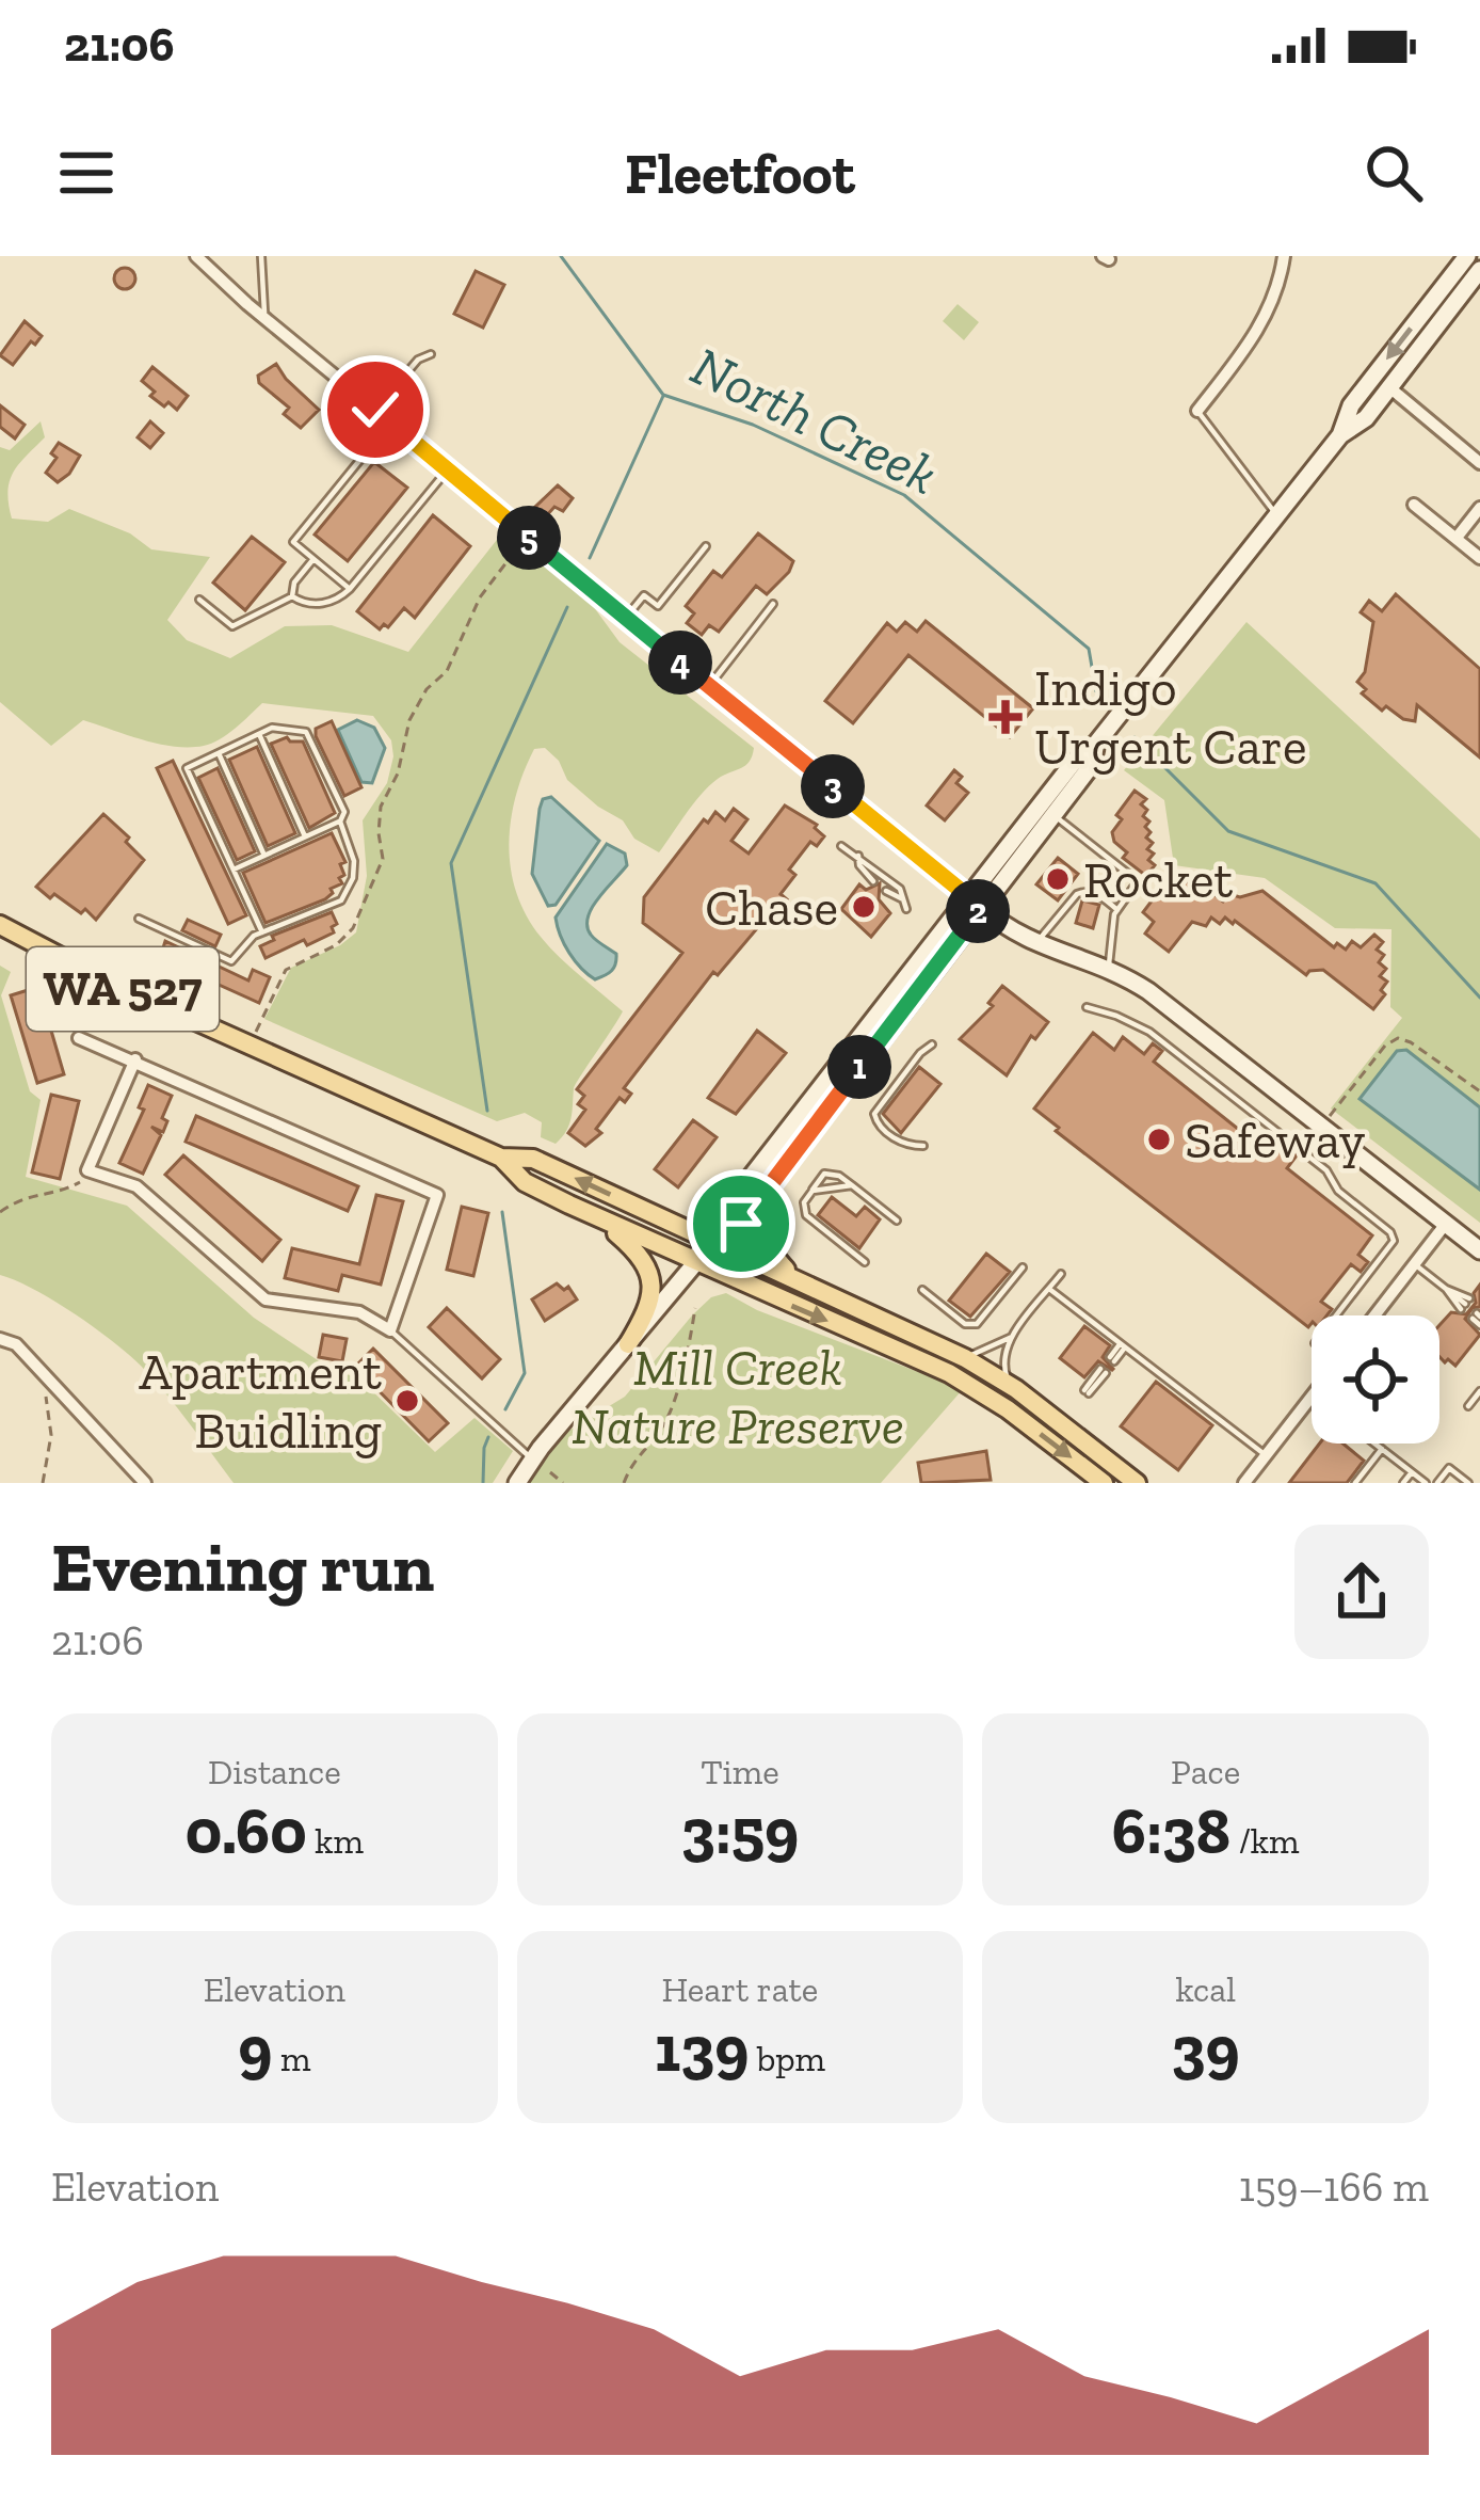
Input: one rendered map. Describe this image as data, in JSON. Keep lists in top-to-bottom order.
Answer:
{
  "streets": {
    "main road": ["WA 527"]
  },
  "water": ["North Creek"],
  "parks": ["Mill Creek Nature Preserve"],
  "places": {
    "health": ["Indigo Urgent Care"],
    "other": [
      "Rocket",
      "Chase",
      "Safeway",
      "Apartment Buidling"
    ]
  },
  "page": {
    "status": "21:06",
    "header": "Fleetfoot",
    "pins": [
      "5",
      "4",
      "3",
      "2",
      "1"
    ],
    "heading": ["Evening run", "21:06"],
    "stats": [
      ["Distance", "0.60 km"],
      ["Time", "3:59"],
      ["Pace", "6:38 /km"],
      ["Elevation", "9 m"],
      ["Heart rate", "139 bpm"],
      ["kcal", "39"]
    ],
    "chart": ["Elevation", "159–166 m"]
  }
}
